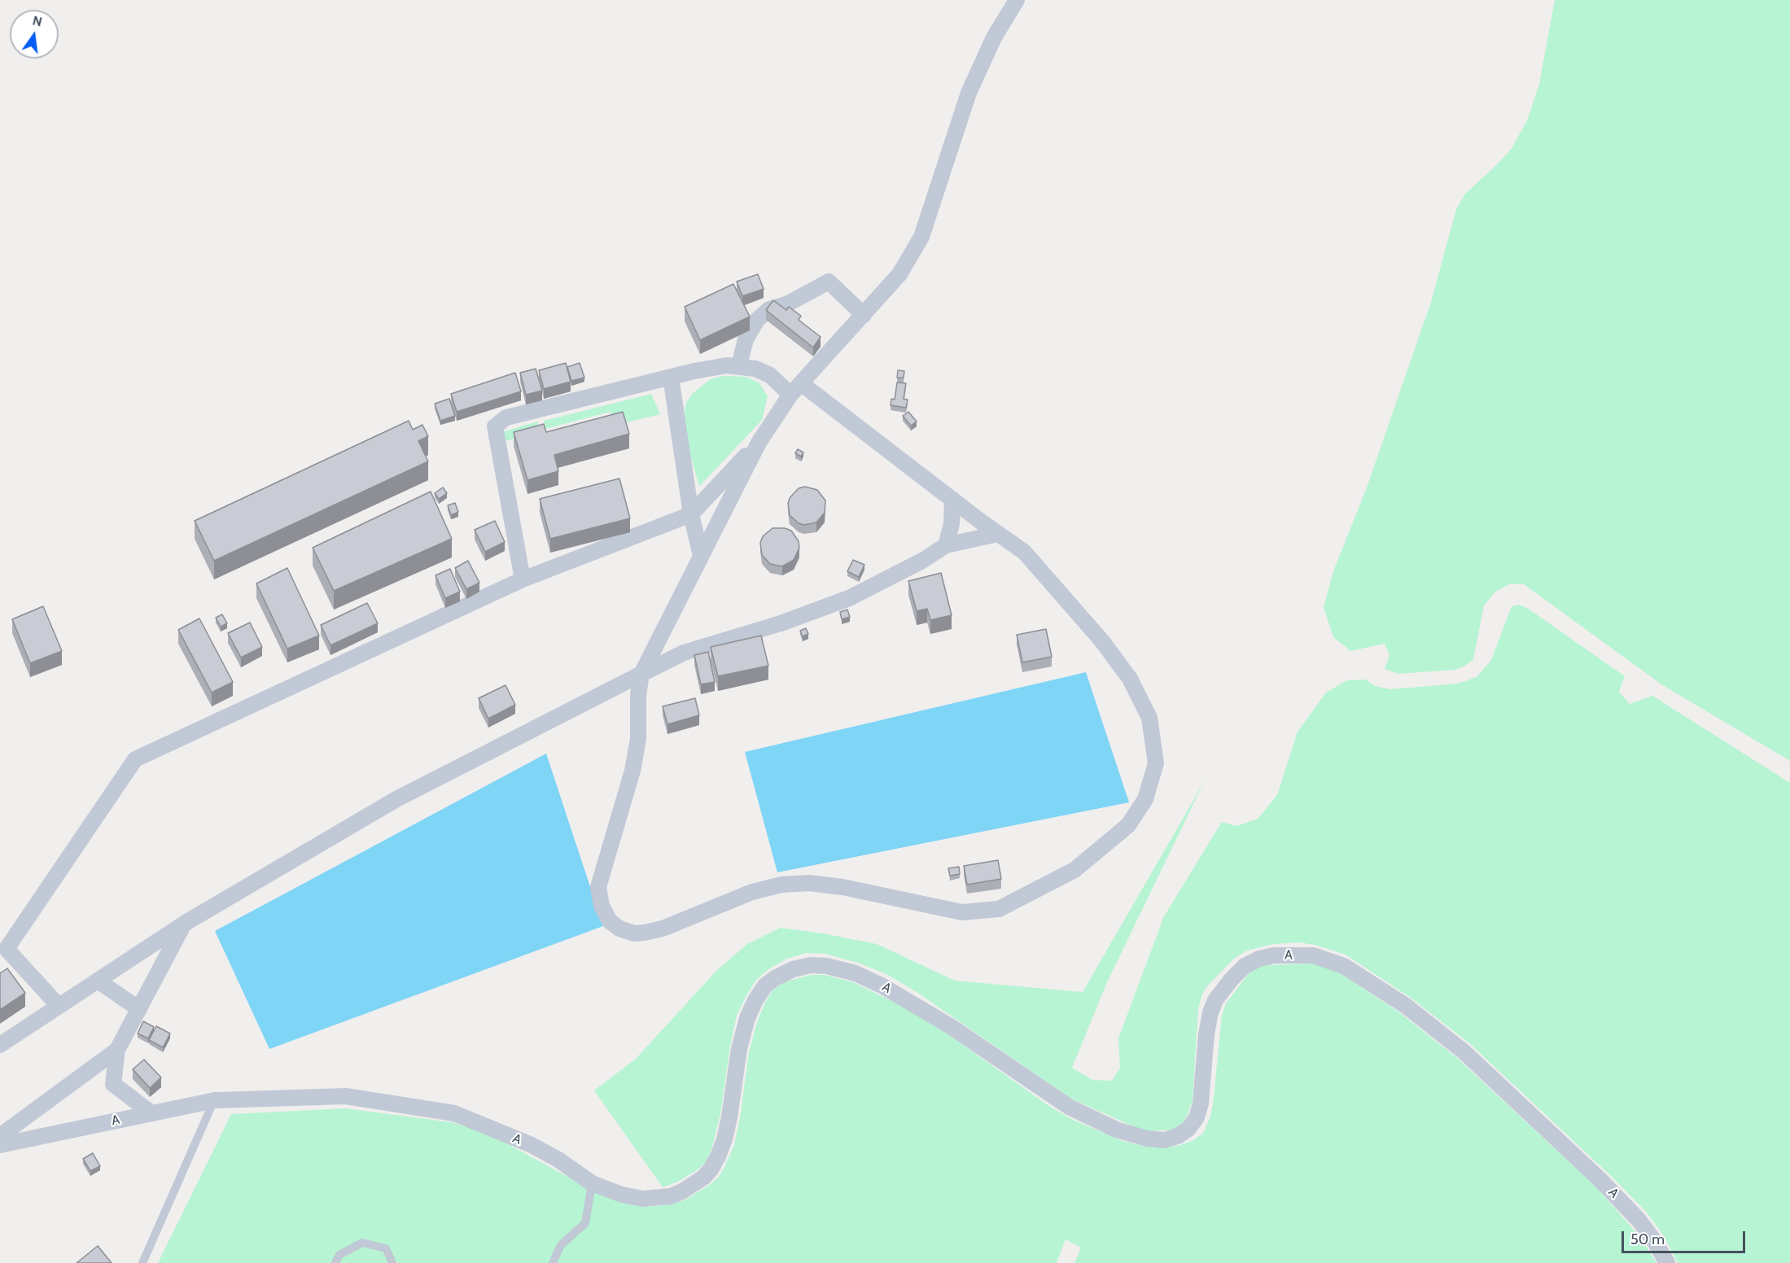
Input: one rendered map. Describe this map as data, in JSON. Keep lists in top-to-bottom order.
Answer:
{
  "streets": {
    "street": ["A"]
  },
  "scale_bar": "50 m",
  "north": "top"
}
